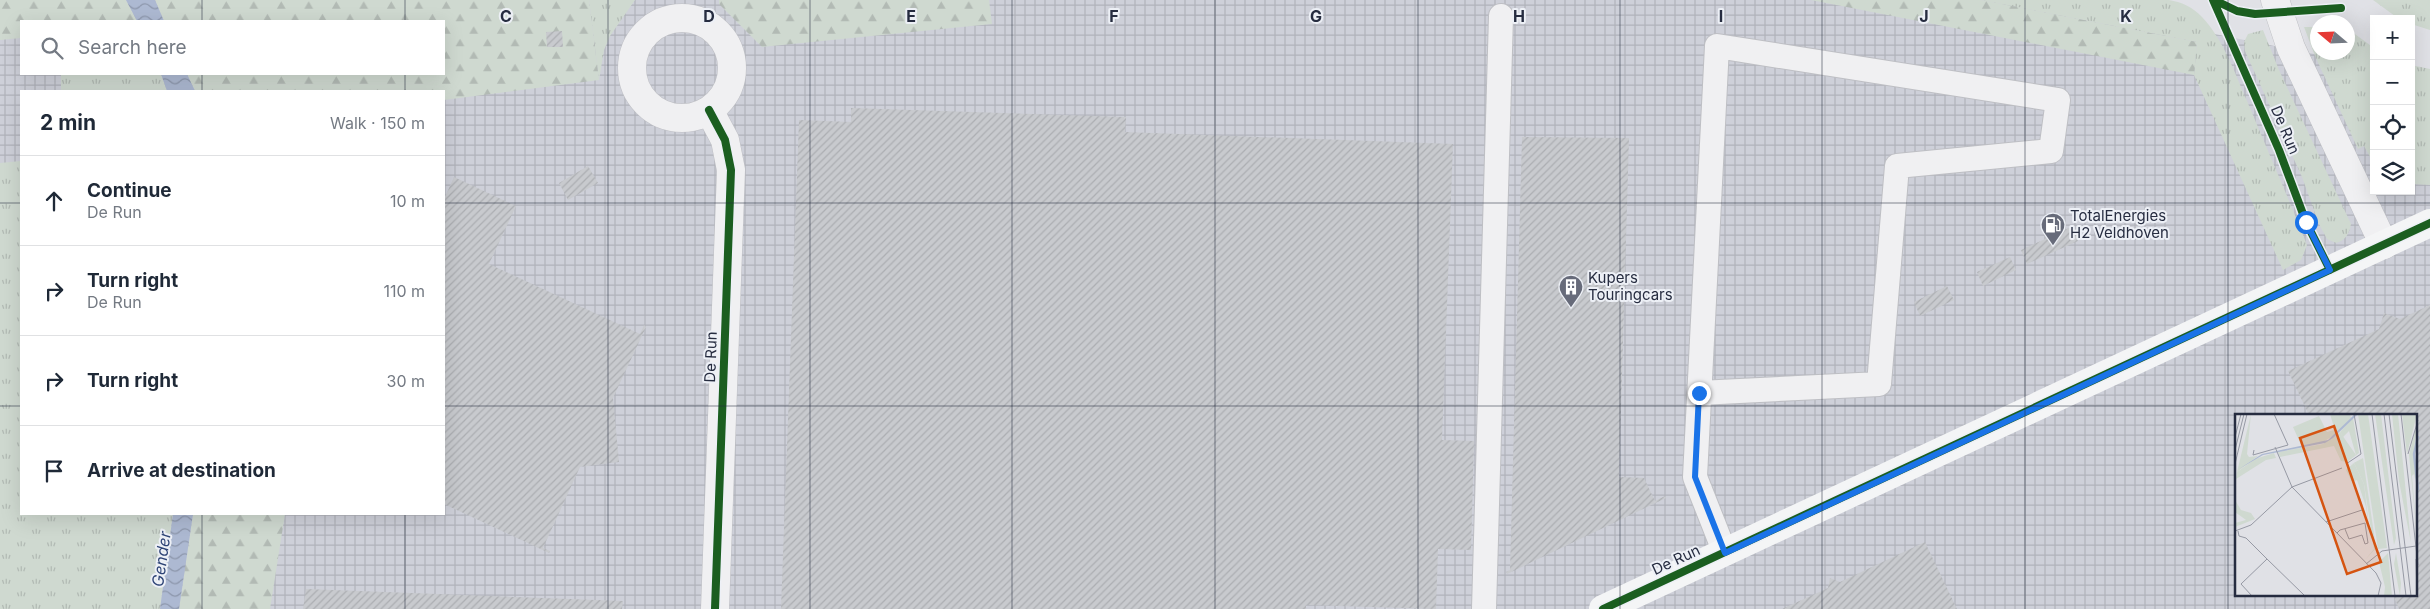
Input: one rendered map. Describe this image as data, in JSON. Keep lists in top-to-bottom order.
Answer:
{
  "streets": {
    "street": ["De Run"]
  },
  "water": ["Gender"],
  "places": {
    "fuel station": ["TotalEnergies H2 Veldhoven"],
    "building": ["Kupers Touringcars"]
  },
  "north": "left",
  "page": {
    "map_buttons": ["+", "−"],
    "search": "Search here",
    "heading": ["2 min", "Walk · 150 m"],
    "list": [
      ["Continue", "De Run", "10 m"],
      ["Turn right", "De Run", "110 m"],
      ["Turn right", "30 m"],
      "Arrive at destination"
    ]
  },
  "grid": {
    "columns": [
      "C",
      "D",
      "E",
      "F",
      "G",
      "H",
      "I",
      "J",
      "K"
    ]
  }
}
